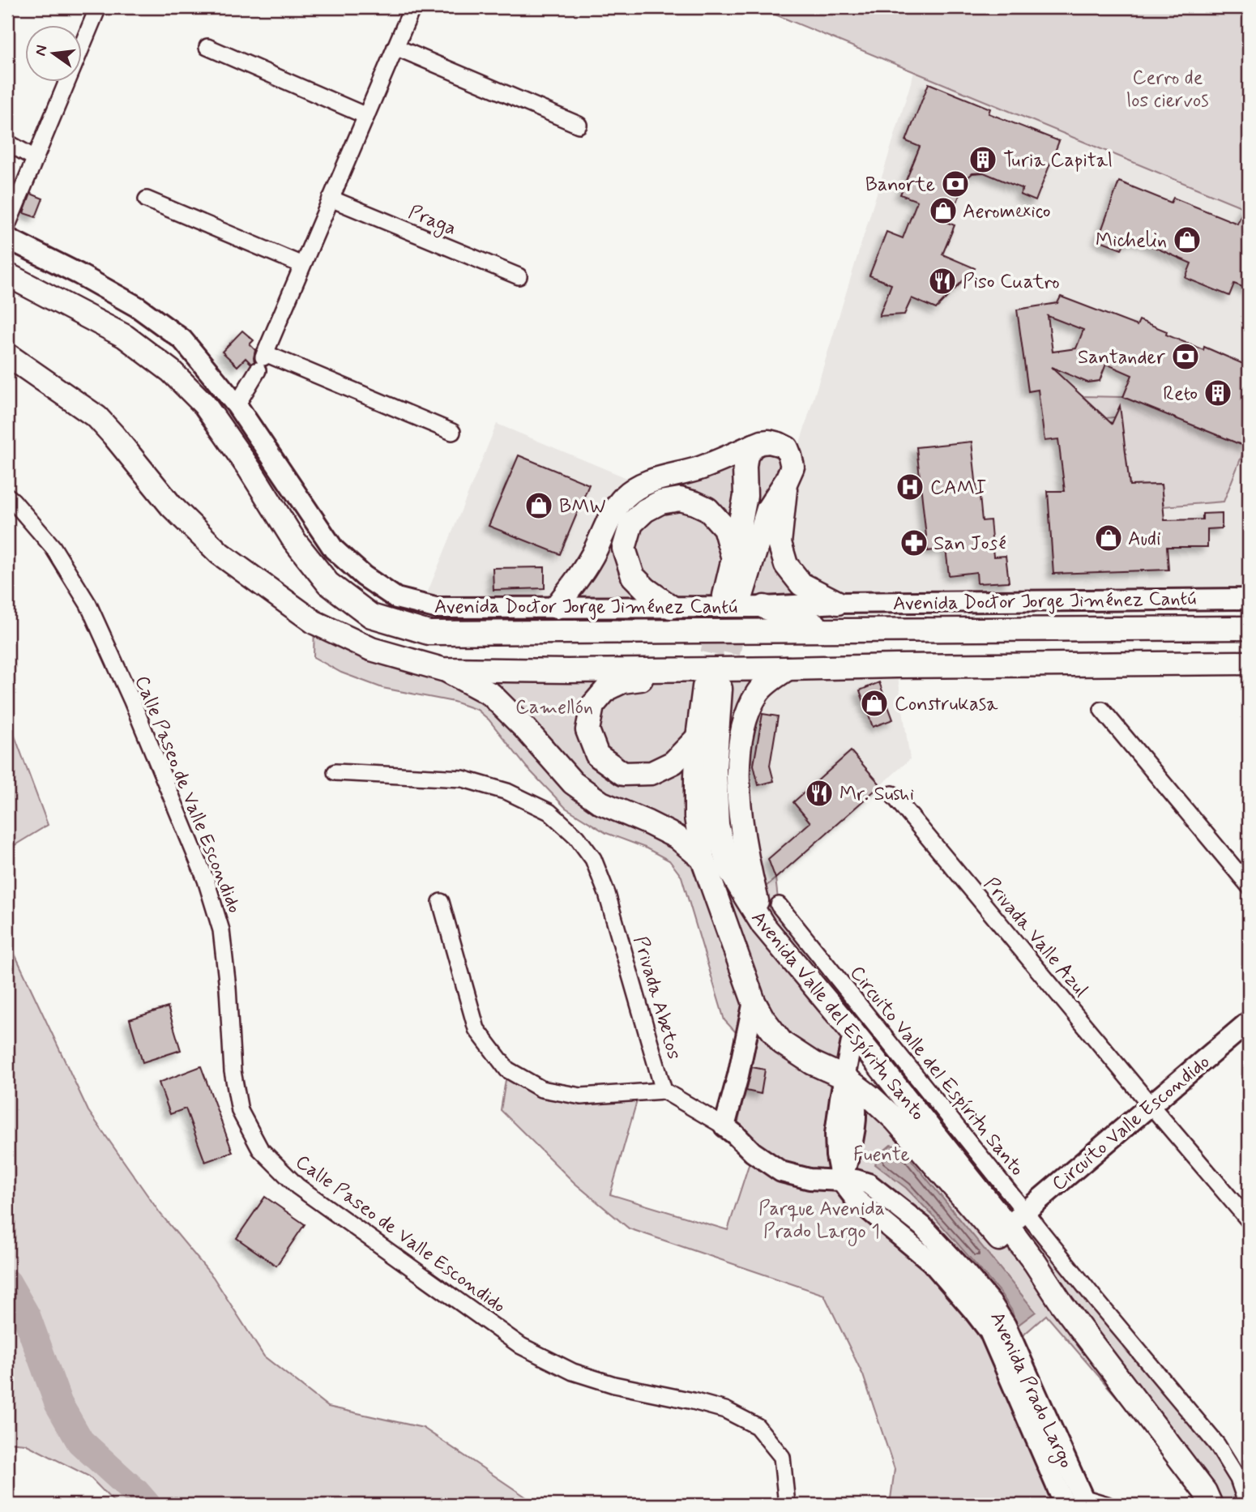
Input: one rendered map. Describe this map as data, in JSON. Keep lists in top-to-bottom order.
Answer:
{
  "streets": {
    "main road": ["Avenida Doctor Jorge Jiménez Cantú", "Avenida Valle del Espíritu Santo"],
    "street": [
      "Praga",
      "Calle Paseo de Valle Escondido",
      "Privada Valle Azul",
      "Privada Abetos",
      "Circuito Valle del Espíritu Santo",
      "Circuito Valle Escondido",
      "Avenida Prado Largo"
    ]
  },
  "crossings": [
    ["Privada Valle Azul", "Circuito Valle Escondido"],
    ["Avenida Valle del Espíritu Santo", "Circuito Valle del Espíritu Santo"],
    ["Avenida Valle del Espíritu Santo", "Circuito Valle Escondido"],
    ["Circuito Valle del Espíritu Santo", "Circuito Valle Escondido"]
  ],
  "parks": [
    "Cerro de los ciervos",
    "Camellón",
    "Fuente",
    "Parque Avenida Prado Largo 1"
  ],
  "places": {
    "building": ["Turia Capital", "Reto"],
    "bank": ["Banorte", "Santander"],
    "shop": [
      "Aeromexico",
      "Michelin",
      "BMW",
      "Audi",
      "Construkasa"
    ],
    "restaurant": ["Piso Cuatro", "Mr. Sushi"],
    "hospital": ["CAMI"],
    "pharmacy": ["San José"]
  },
  "north": "left"
}
